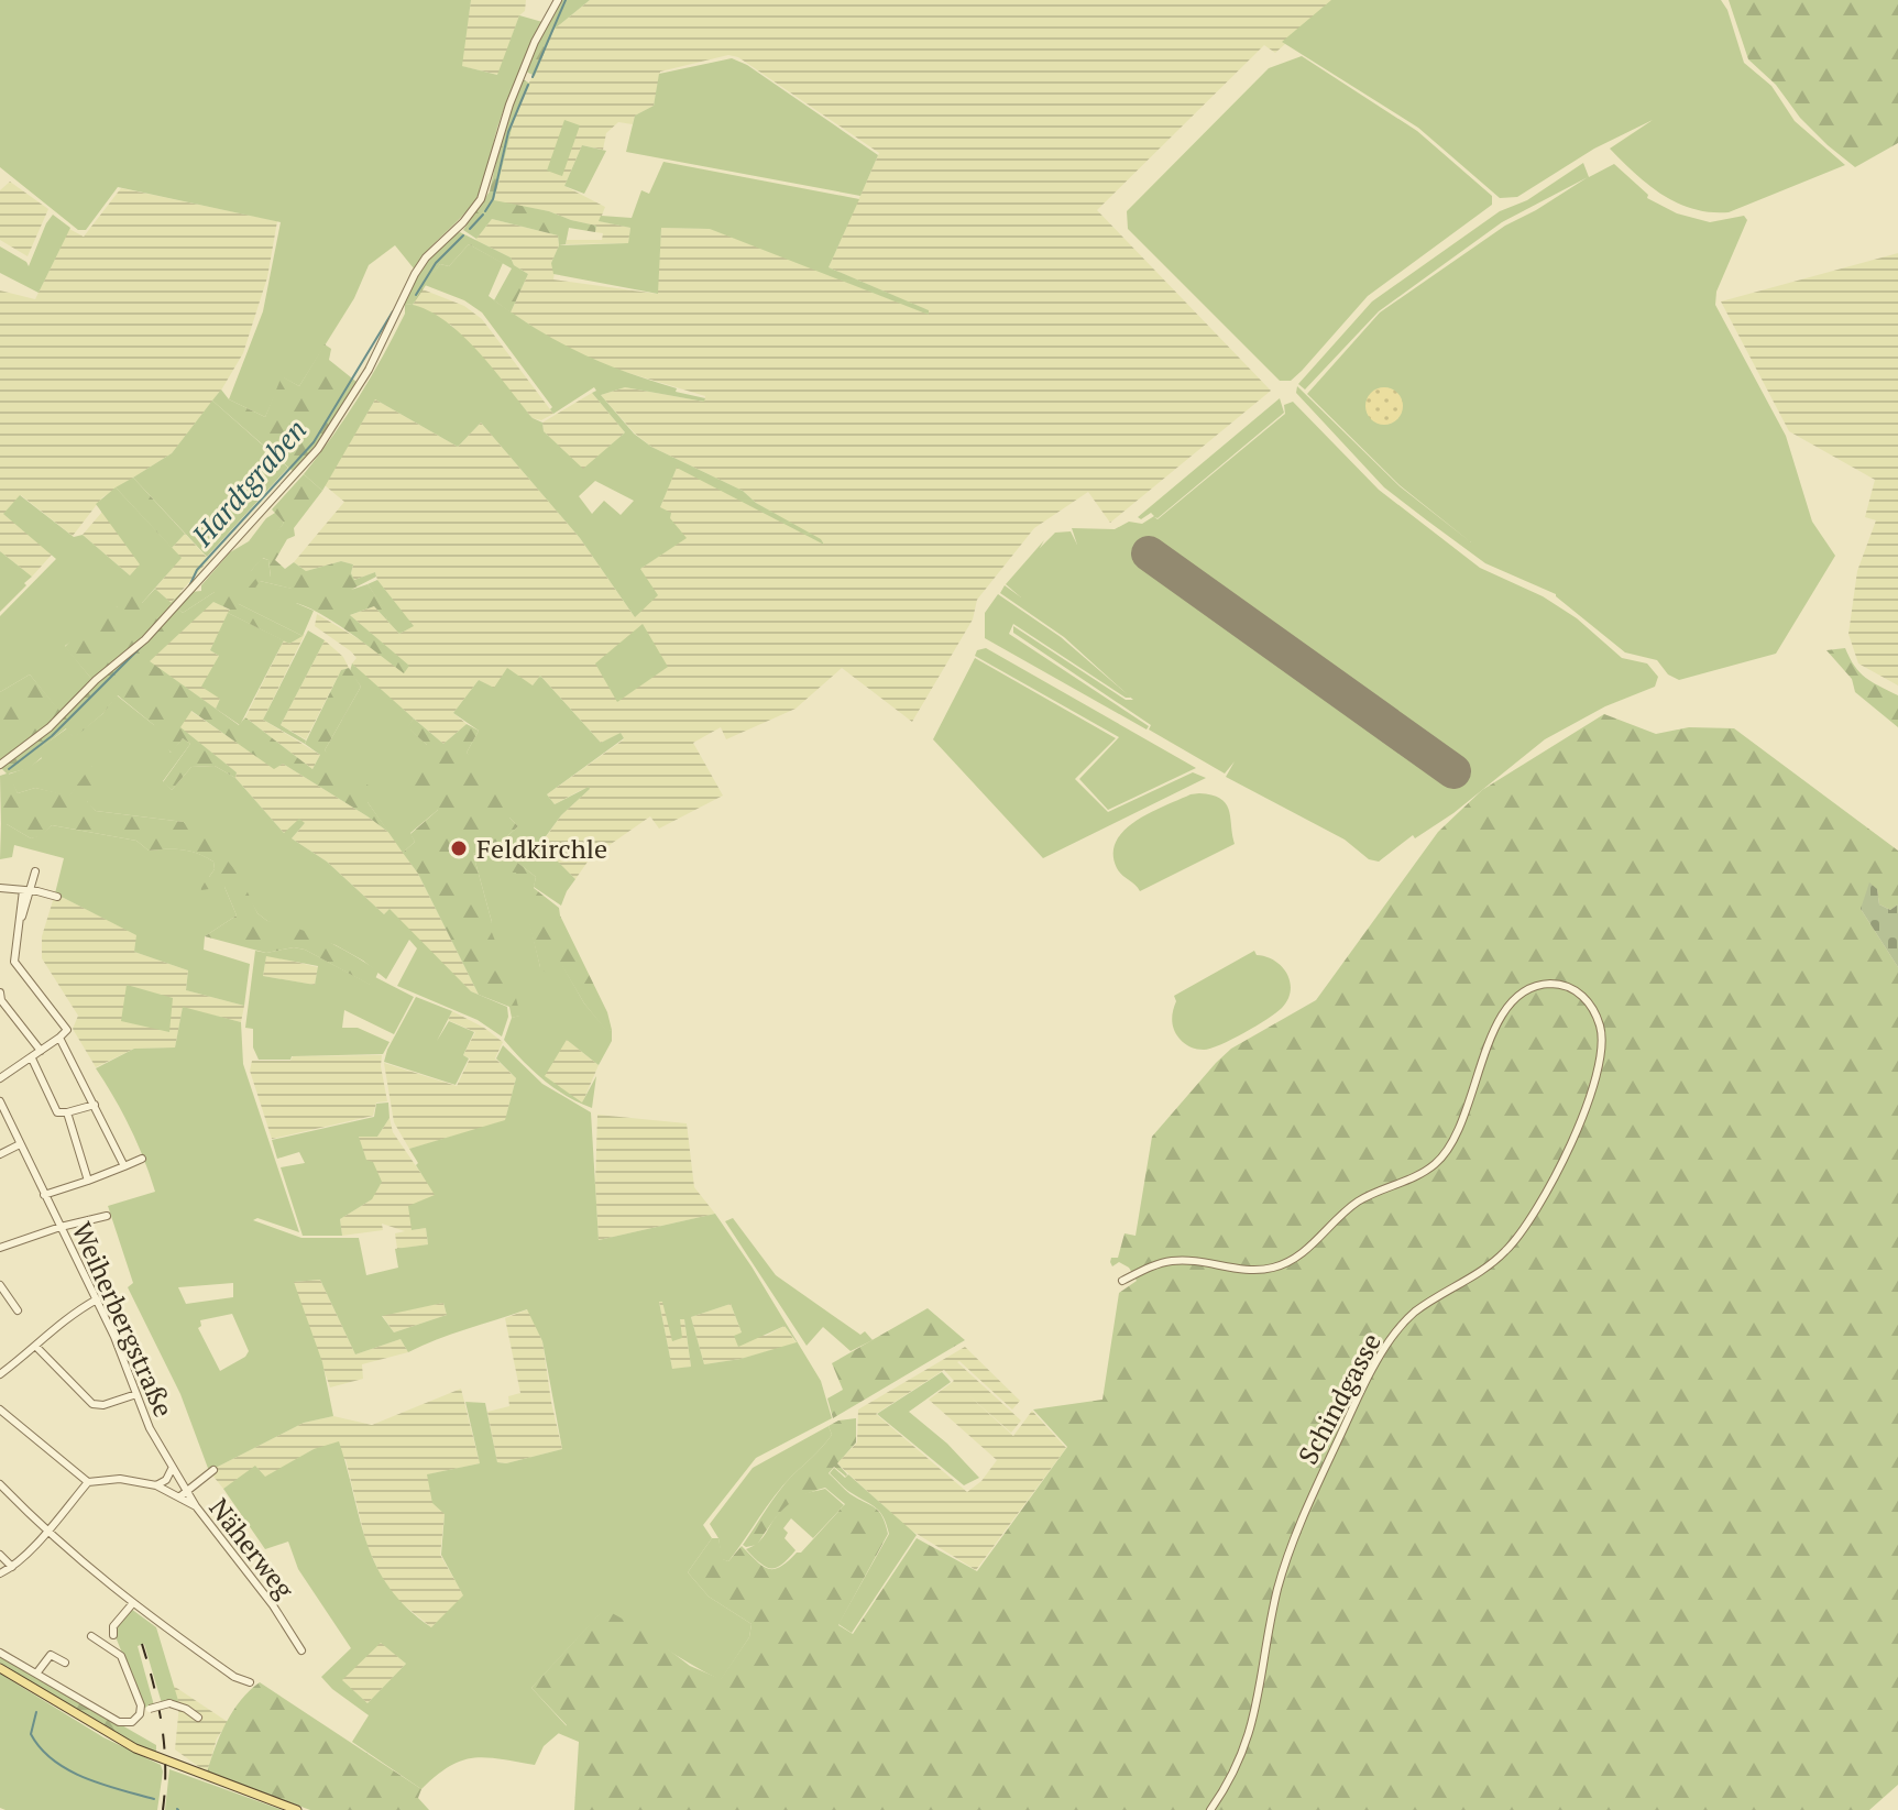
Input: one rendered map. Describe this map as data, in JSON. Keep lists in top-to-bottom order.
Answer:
{
  "streets": {
    "street": ["Weiherbergstraße", "Schindgasse", "Näherweg"]
  },
  "crossings": [
    ["Weiherbergstraße", "Näherweg"]
  ],
  "water": ["Hardtgraben"],
  "places": ["Feldkirchle"]
}
